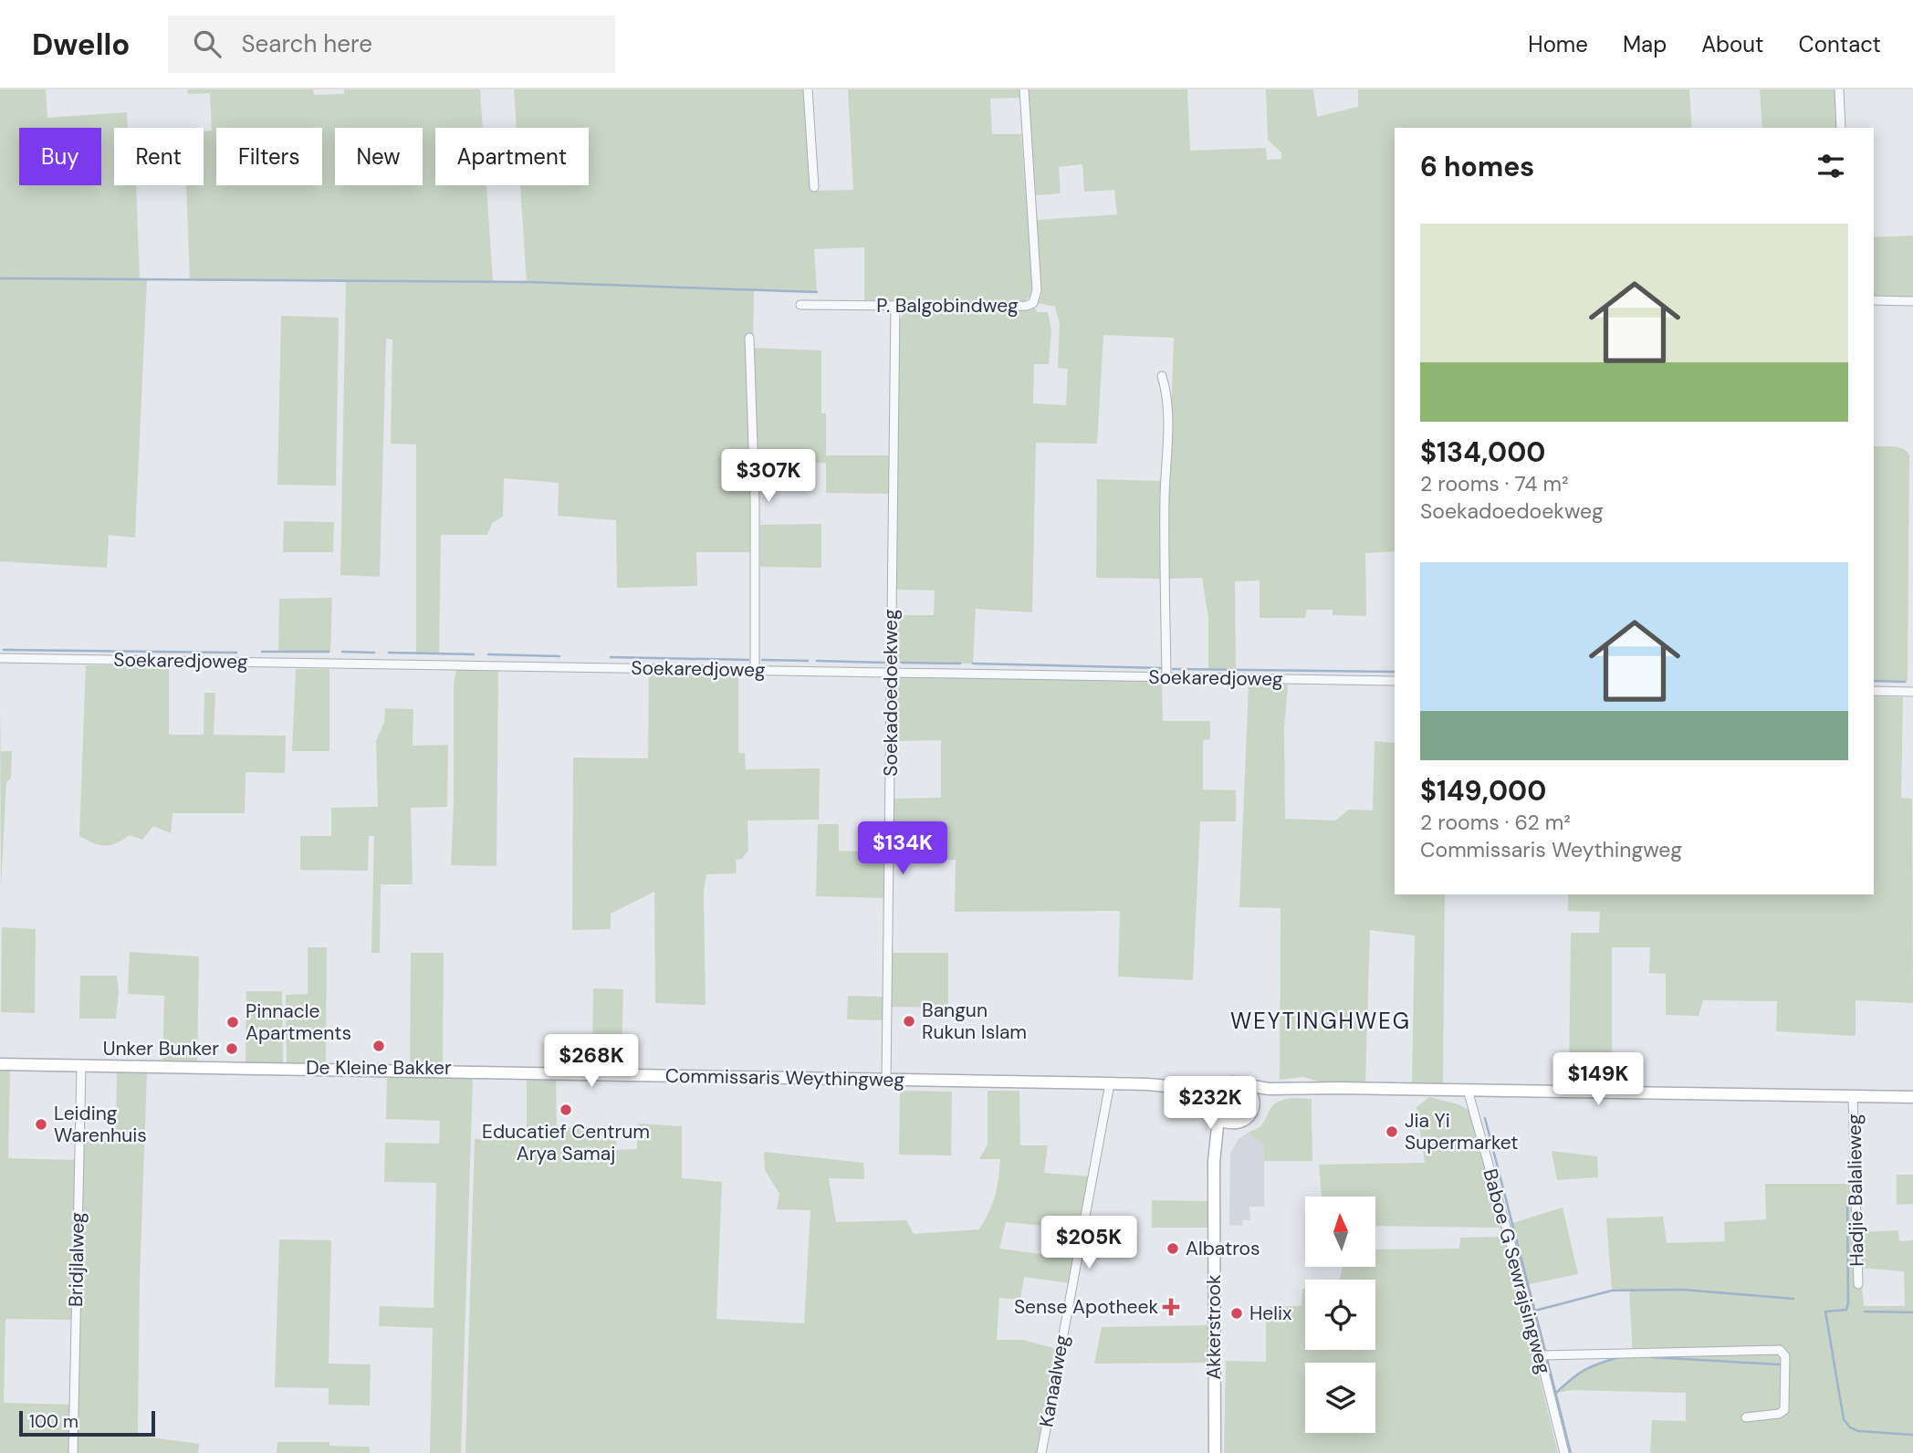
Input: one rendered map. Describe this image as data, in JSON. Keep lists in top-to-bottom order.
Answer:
{
  "streets": {
    "main road": ["Commissaris Weythingweg", "Akkerstrook"],
    "street": [
      "P. Balgobindweg",
      "Soekaredjoweg",
      "Soekadoedoekweg",
      "Hadjie Balalieweg",
      "Bridjlalweg",
      "Baboe G Sewrajsingweg",
      "Kanaalweg"
    ]
  },
  "crossings": [
    ["P. Balgobindweg", "Soekadoedoekweg"],
    ["Soekaredjoweg", "Soekadoedoekweg"],
    ["Soekadoedoekweg", "Commissaris Weythingweg"],
    ["Commissaris Weythingweg", "Bridjlalweg"],
    ["Commissaris Weythingweg", "Akkerstrook"],
    ["Commissaris Weythingweg", "Kanaalweg"]
  ],
  "districts": ["WEYTINGHWEG"],
  "places": {
    "other": [
      "Bangun Rukun Islam",
      "Pinnacle Apartments",
      "De Kleine Bakker",
      "Unker Bunker",
      "Educatief Centrum Arya Samaj",
      "Leiding Warenhuis",
      "Jia Yi Supermarket",
      "Albatros",
      "Helix"
    ],
    "health": ["Sense Apotheek"]
  },
  "scale_bar": "100 m",
  "north": "top",
  "page": {
    "header": "Dwello",
    "search": "Search here",
    "nav": [
      "Home",
      "Map",
      "About",
      "Contact"
    ],
    "chip": [
      "Buy",
      "Rent",
      "Filters",
      "New",
      "Apartment"
    ],
    "heading": "6 homes",
    "list": [
      {
        "name": "$134,000",
        "note": "2 rooms · 74 m² · Soekadoedoekweg"
      },
      {
        "name": "$149,000",
        "note": "2 rooms · 62 m² · Commissaris Weythingweg"
      }
    ],
    "price": [
      "$307K",
      "$134K",
      "$268K",
      "$149K",
      "$232K",
      "$205K"
    ],
    "scale": "100 m"
  }
}
